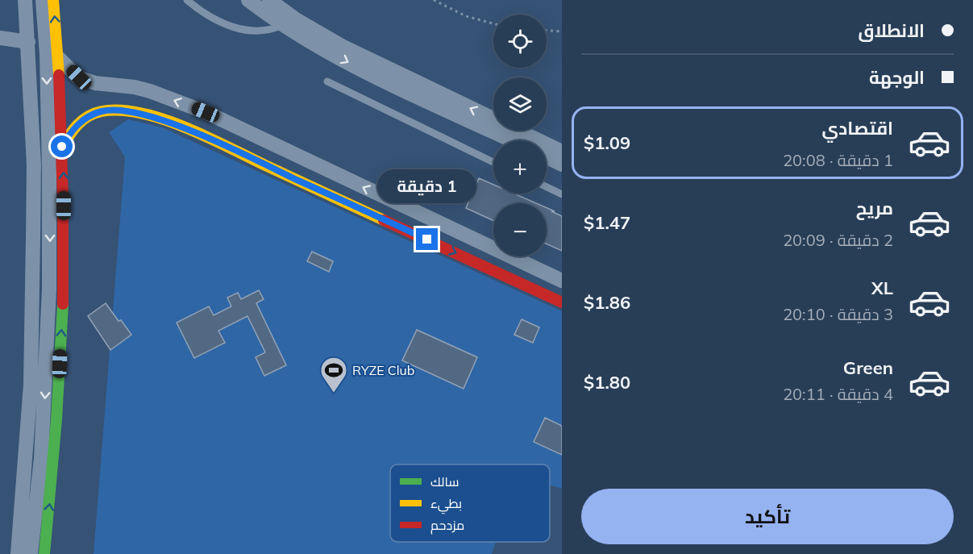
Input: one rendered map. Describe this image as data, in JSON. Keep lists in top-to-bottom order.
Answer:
{
  "places": {
    "sports": ["RYZE Club"]
  },
  "legend": ["سالك", "بطيء", "مزدحم"],
  "page": {
    "banner": ["الانطلاق", "الوجهة"],
    "map_buttons": ["+", "−"],
    "list": [
      {
        "name": "اقتصادي",
        "note": "1 دقيقة · 20:08",
        "value": "$1.09"
      },
      {
        "name": "مريح",
        "note": "2 دقيقة · 20:09",
        "value": "$1.47"
      },
      {
        "name": "XL",
        "note": "3 دقيقة · 20:10",
        "value": "$1.86"
      },
      {
        "name": "Green",
        "note": "4 دقيقة · 20:11",
        "value": "$1.80"
      }
    ],
    "bubble": "1 دقيقة",
    "buttons": "تأكيد"
  }
}
